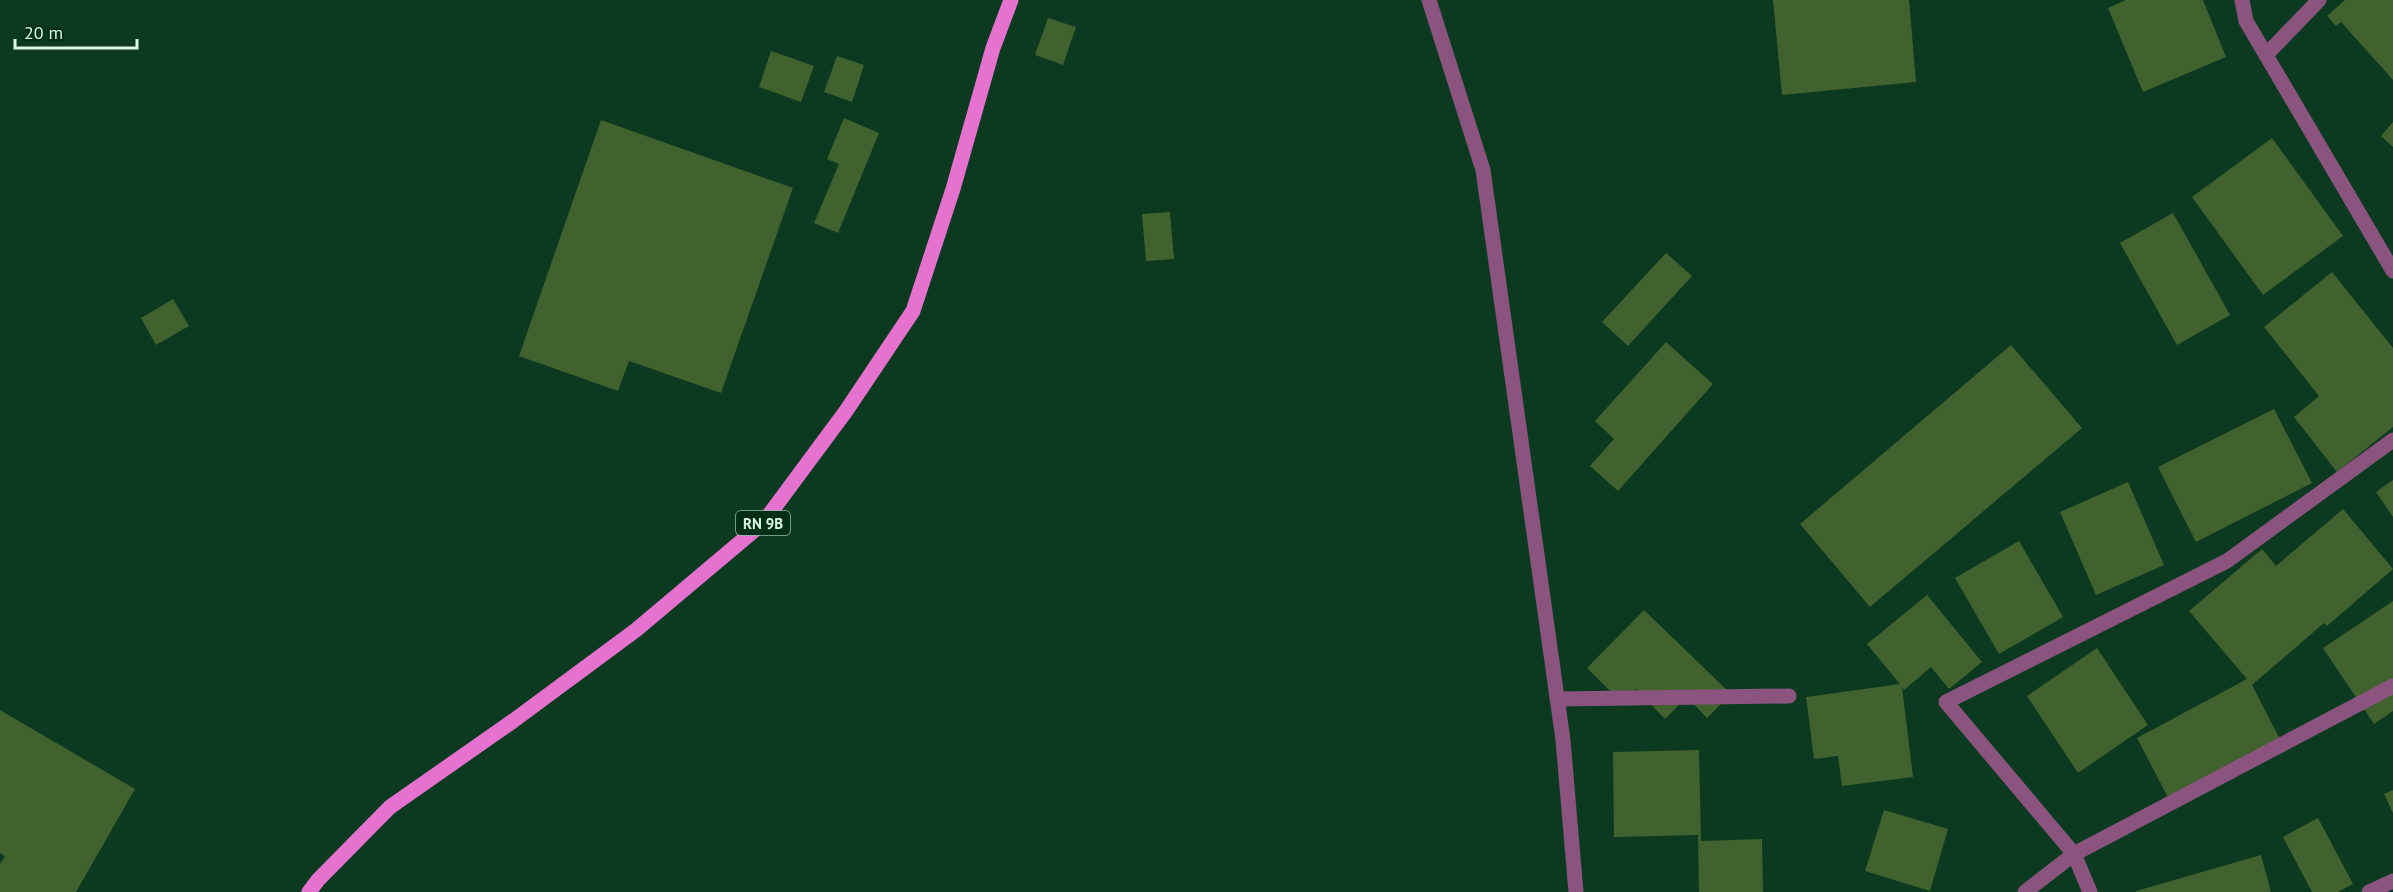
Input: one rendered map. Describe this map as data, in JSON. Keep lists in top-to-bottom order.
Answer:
{
  "streets": {
    "main road": ["RN 9B"]
  },
  "scale_bar": "20 m"
}
